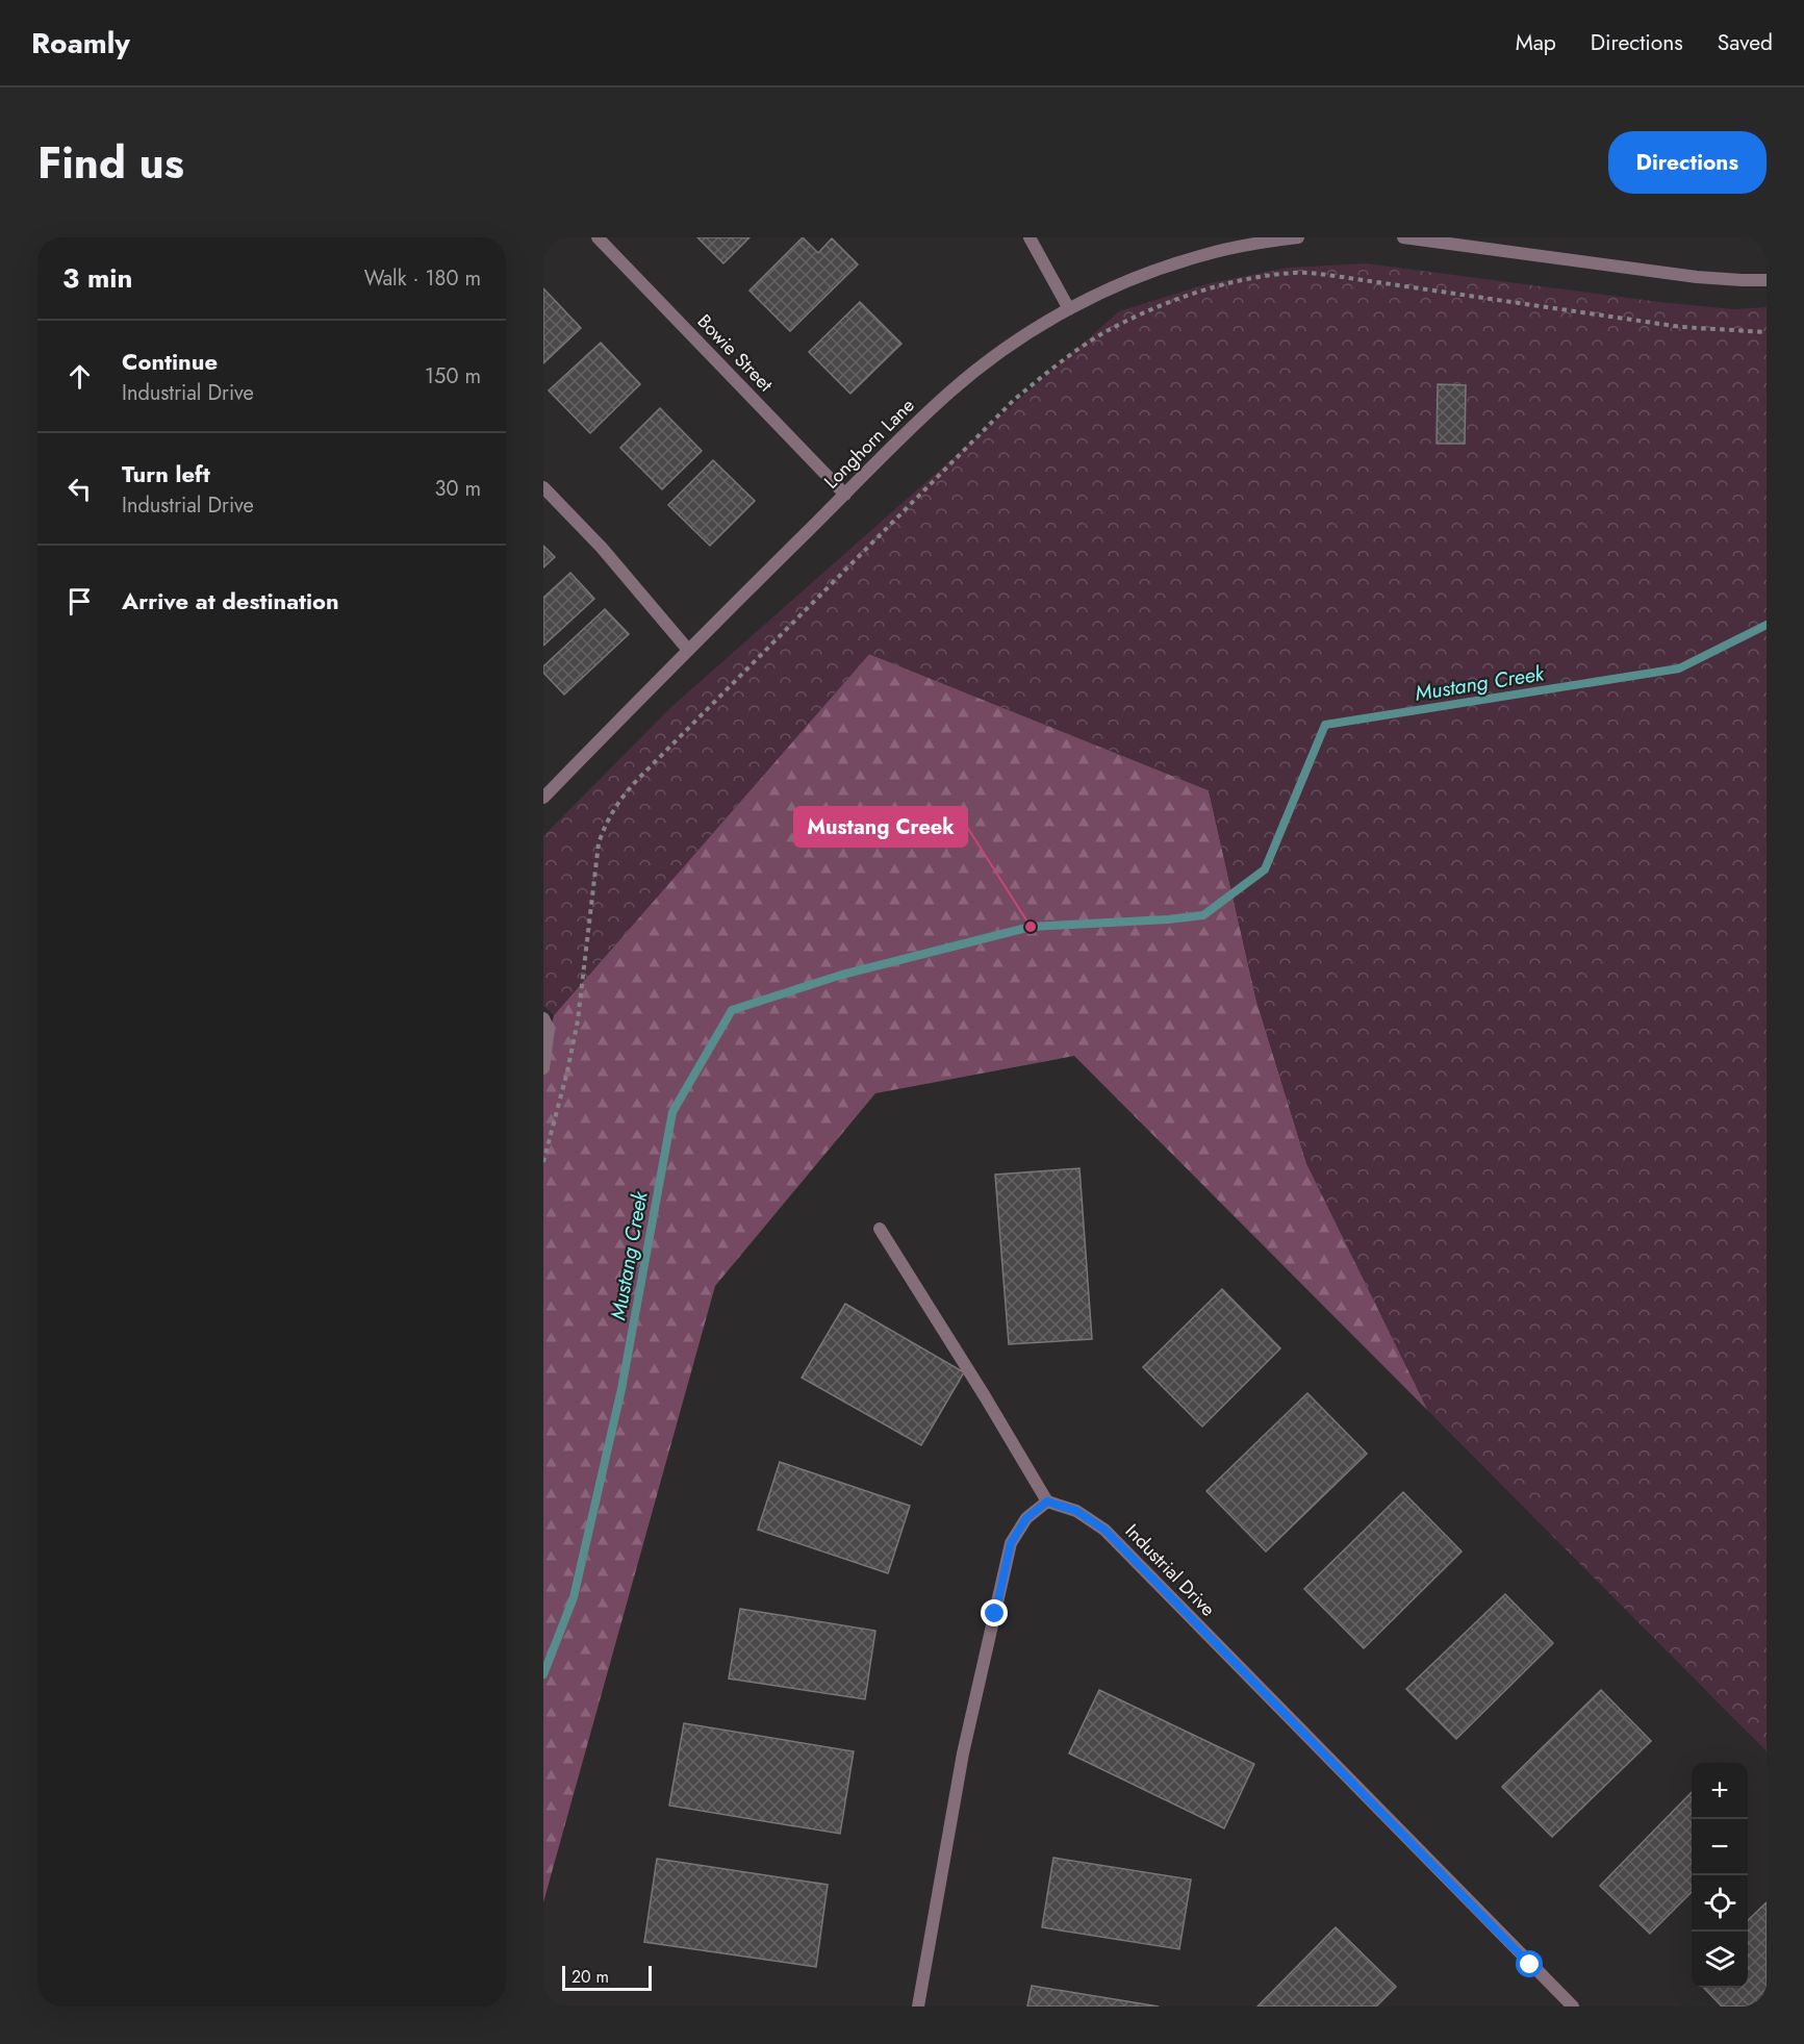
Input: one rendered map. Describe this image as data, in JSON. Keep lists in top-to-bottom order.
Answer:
{
  "streets": {
    "street": ["Bowie Street", "Longhorn Lane", "Industrial Drive"]
  },
  "crossings": [
    ["Bowie Street", "Longhorn Lane"]
  ],
  "water": ["Mustang Creek"],
  "places": ["Mustang Creek"],
  "scale_bar": "20 m",
  "page": {
    "header": "Roamly",
    "nav": ["Map", "Directions", "Saved"],
    "title": "Find us",
    "buttons": "Directions",
    "heading": ["3 min", "Walk · 180 m"],
    "list": [
      ["Continue", "Industrial Drive", "150 m"],
      ["Turn left", "Industrial Drive", "30 m"],
      "Arrive at destination"
    ],
    "map_buttons": ["+", "−"],
    "scale": "20 m"
  }
}
